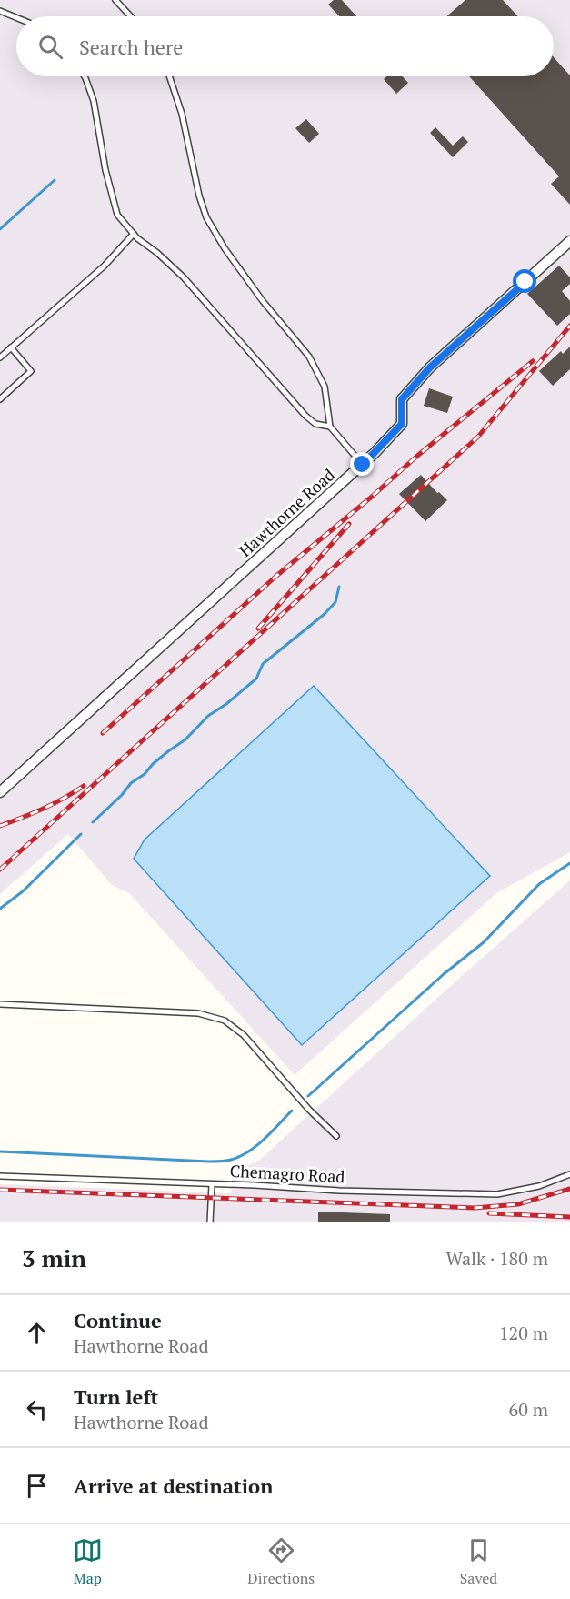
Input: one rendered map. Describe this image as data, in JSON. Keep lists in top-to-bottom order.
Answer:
{
  "streets": {
    "street": ["Hawthorne Road"],
    "lane": ["Chemagro Road"]
  },
  "page": {
    "search": "Search here",
    "heading": ["3 min", "Walk · 180 m"],
    "list": [
      ["Continue", "Hawthorne Road", "120 m"],
      ["Turn left", "Hawthorne Road", "60 m"],
      "Arrive at destination"
    ],
    "nav": ["Map", "Directions", "Saved"]
  }
}
